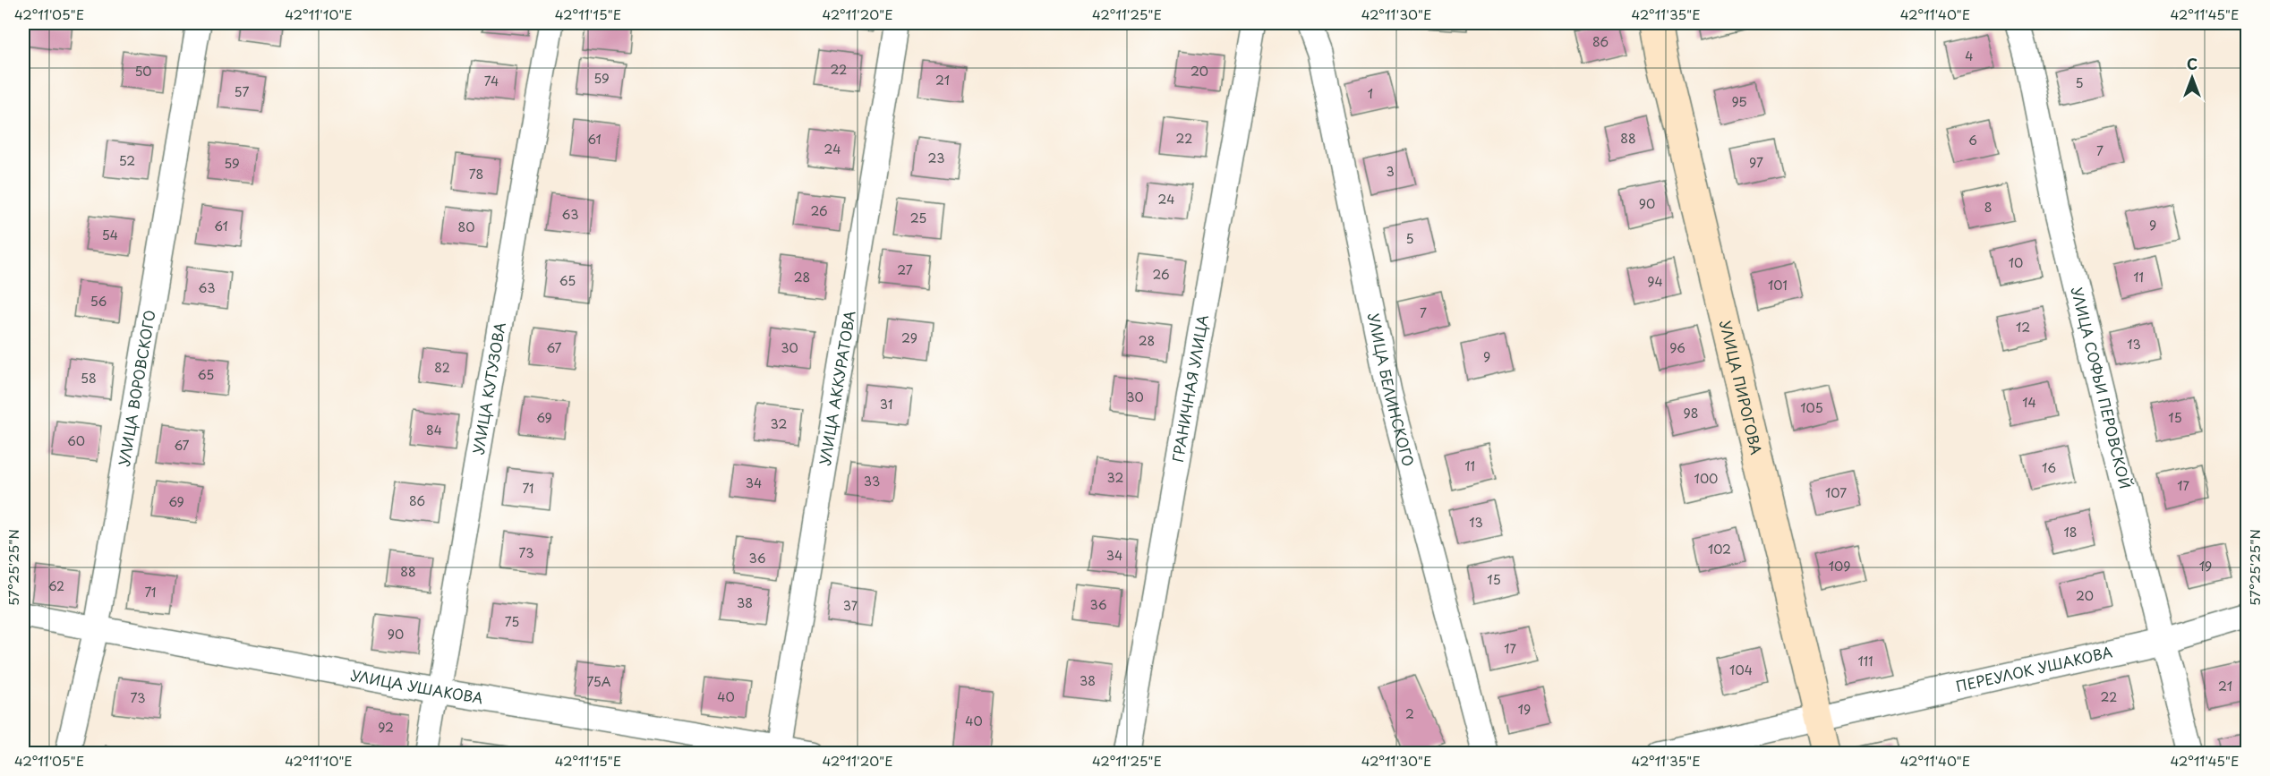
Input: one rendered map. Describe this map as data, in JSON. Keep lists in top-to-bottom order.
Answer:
{
  "streets": {
    "street": [
      "УЛИЦА КУТУЗОВА",
      "УЛИЦА ВОРОВСКОГО",
      "УЛИЦА АККУРАТОВА",
      "ГРАНИЧНАЯ УЛИЦА",
      "УЛИЦА ПИРОГОВА",
      "УЛИЦА СОФЬИ ПЕРОВСКОЙ",
      "УЛИЦА БЕЛИНСКОГО",
      "ПЕРЕУЛОК УШАКОВА",
      "УЛИЦА УШАКОВА"
    ]
  },
  "crossings": [
    ["УЛИЦА КУТУЗОВА", "УЛИЦА УШАКОВА"],
    ["УЛИЦА ВОРОВСКОГО", "УЛИЦА УШАКОВА"],
    ["УЛИЦА АККУРАТОВА", "УЛИЦА УШАКОВА"],
    ["УЛИЦА ПИРОГОВА", "ПЕРЕУЛОК УШАКОВА"],
    ["УЛИЦА СОФЬИ ПЕРОВСКОЙ", "ПЕРЕУЛОК УШАКОВА"]
  ],
  "house_numbers": [
    "86",
    "4",
    "22",
    "50",
    "20",
    "59",
    "21",
    "74",
    "5",
    "57",
    "1",
    "95",
    "22",
    "88",
    "61",
    "6",
    "24",
    "7",
    "23",
    "52",
    "97",
    "59",
    "3",
    "78",
    "24",
    "90",
    "8",
    "26",
    "63",
    "25",
    "9",
    "61",
    "80",
    "54",
    "5",
    "10",
    "27",
    "26",
    "28",
    "11",
    "65",
    "94",
    "101",
    "63",
    "56",
    "7",
    "12",
    "29",
    "28",
    "13",
    "67",
    "30",
    "96",
    "9",
    "82",
    "65",
    "58",
    "30",
    "14",
    "31",
    "105",
    "98",
    "69",
    "15",
    "32",
    "84",
    "60",
    "67",
    "11",
    "16",
    "32",
    "100",
    "33",
    "34",
    "17",
    "71",
    "107",
    "86",
    "69",
    "13",
    "18",
    "102",
    "73",
    "34",
    "36",
    "109",
    "19",
    "88",
    "15",
    "62",
    "71",
    "20",
    "38",
    "36",
    "37",
    "75",
    "90",
    "17",
    "111",
    "104",
    "38",
    "75А",
    "21",
    "40",
    "22",
    "73",
    "19",
    "2",
    "40",
    "92"
  ],
  "north": "top",
  "coordinates": [
    "42°11'05\"E",
    "42°11'10\"E",
    "42°11'15\"E",
    "42°11'20\"E",
    "42°11'25\"E",
    "42°11'30\"E",
    "42°11'35\"E",
    "42°11'40\"E",
    "42°11'45\"E",
    "57°25'25\"N"
  ]
}
